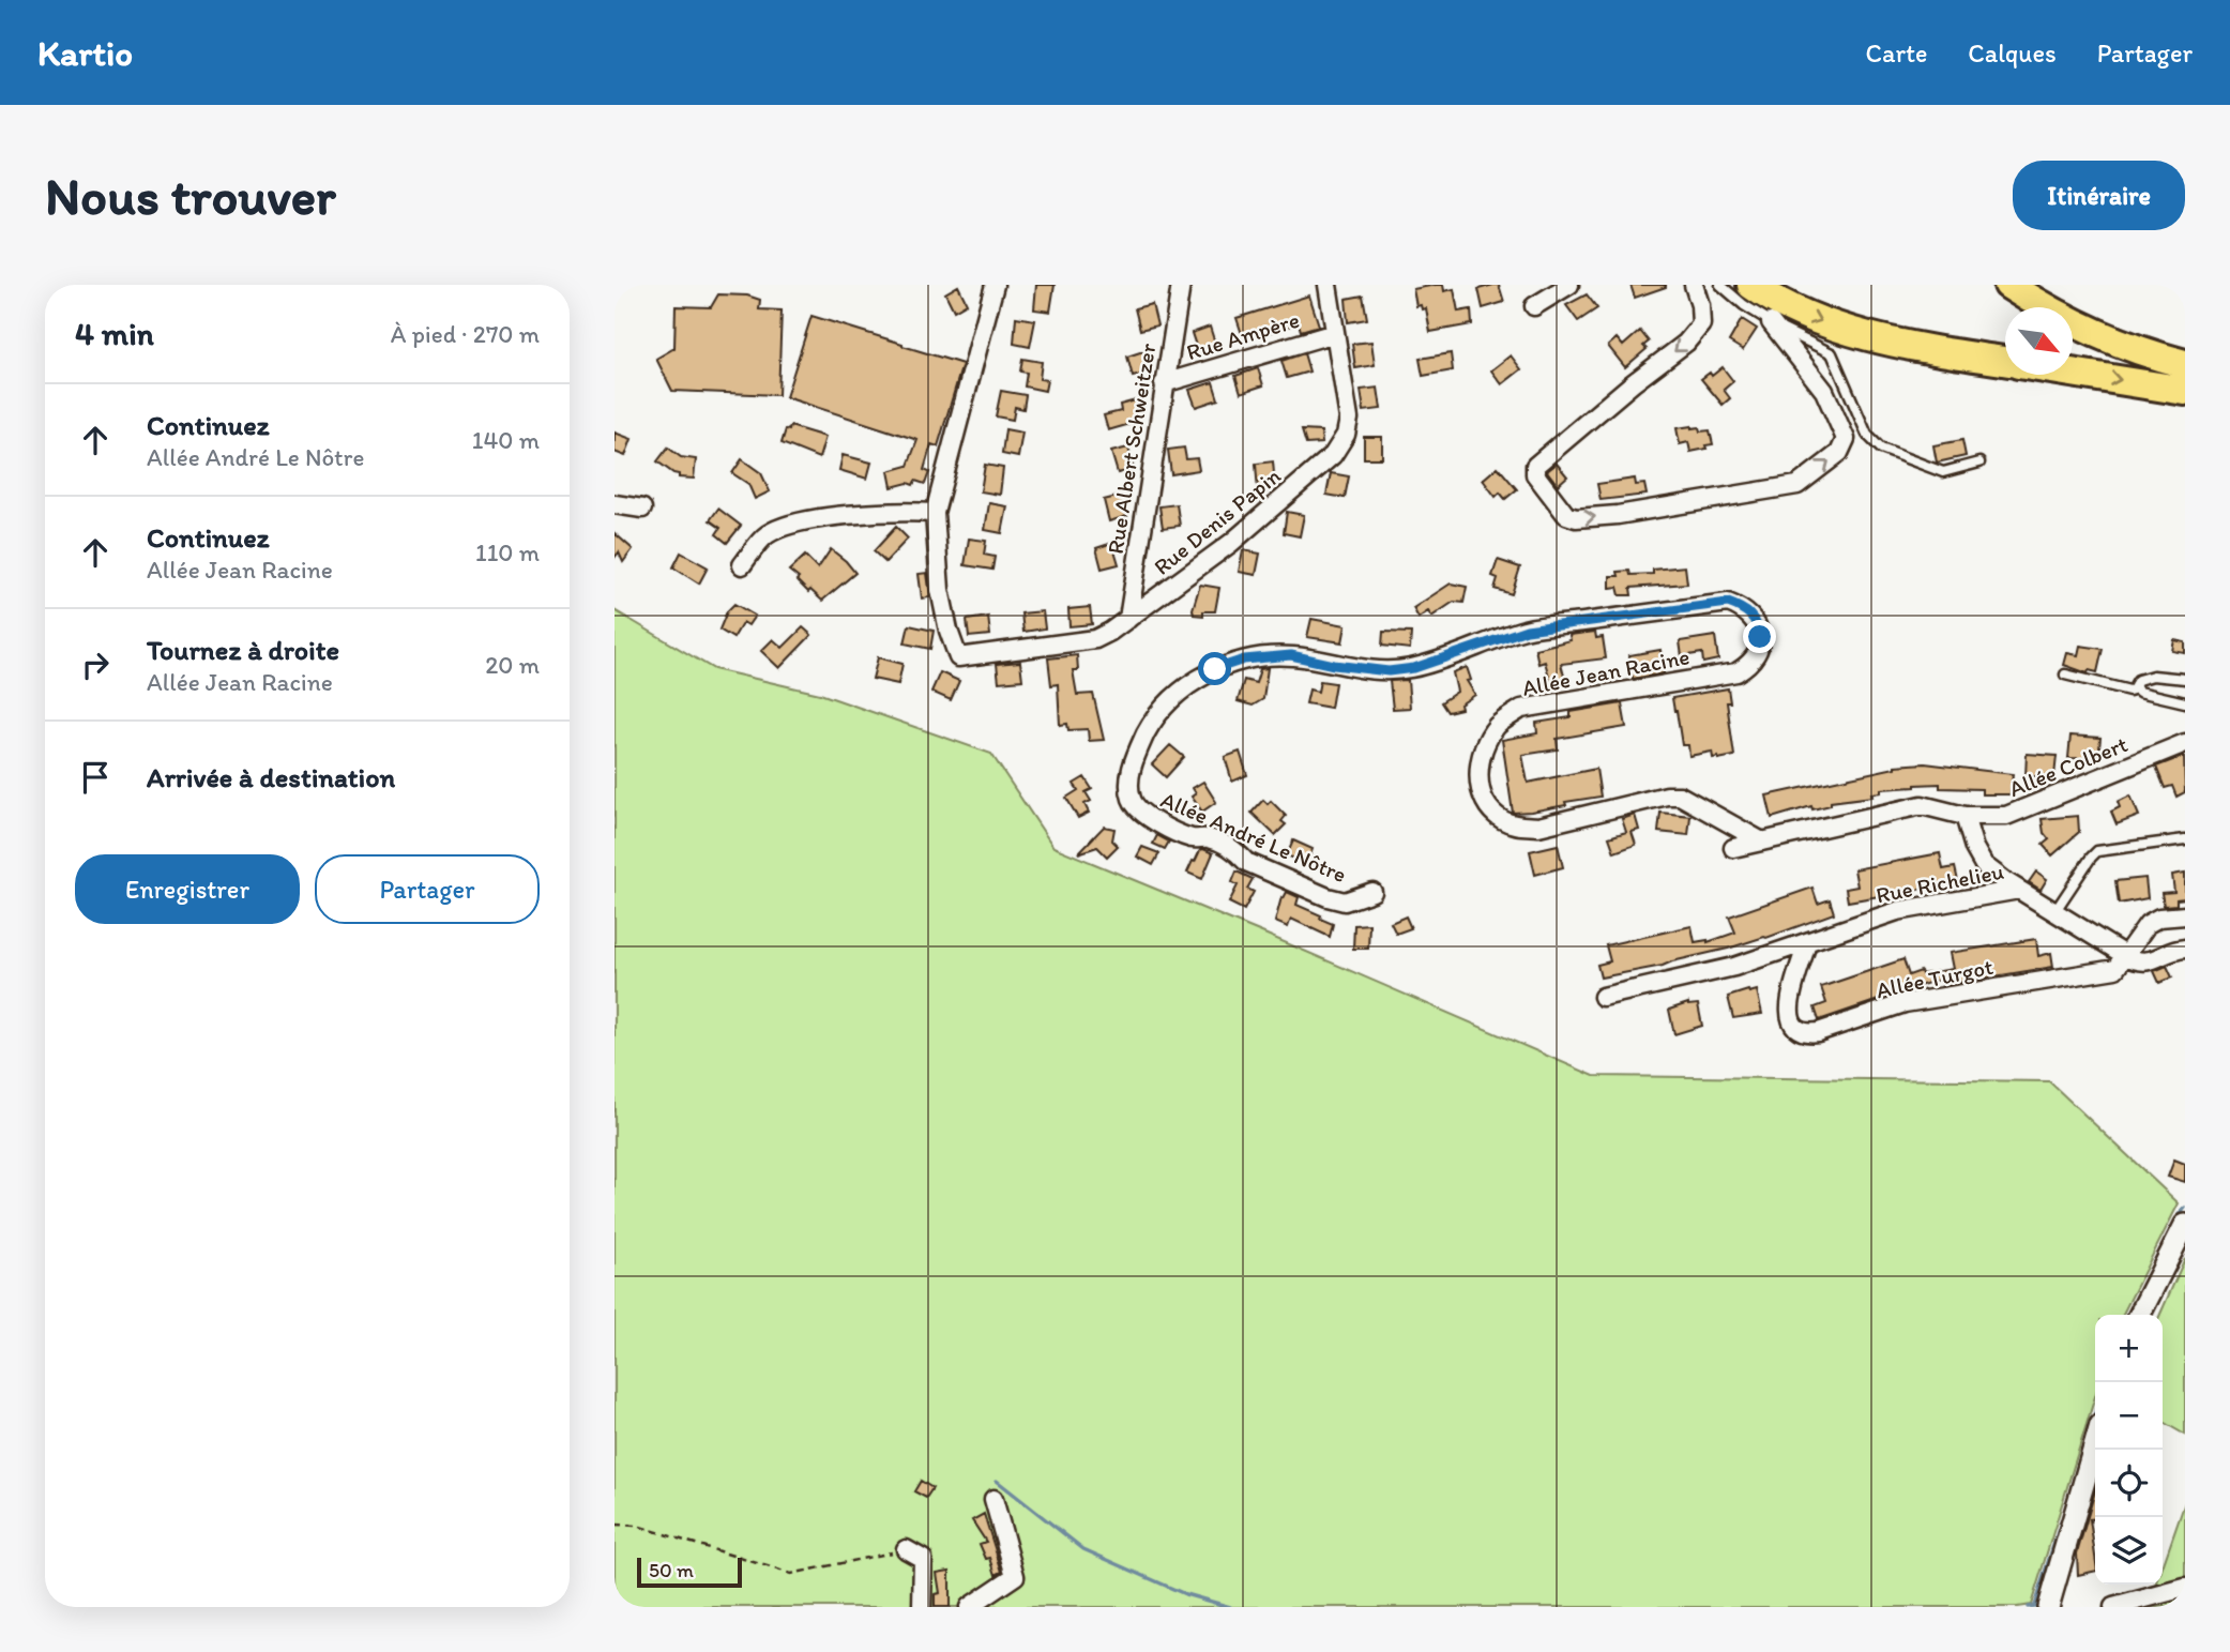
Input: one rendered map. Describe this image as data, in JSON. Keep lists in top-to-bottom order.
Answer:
{
  "streets": {
    "street": [
      "Rue Ampère",
      "Rue Albert Schweitzer",
      "Rue Denis Papin",
      "Allée Jean Racine",
      "Allée Colbert",
      "Allée André Le Nôtre",
      "Rue Richelieu",
      "Allée Turgot"
    ]
  },
  "crossings": [
    ["Rue Ampère", "Rue Albert Schweitzer"],
    ["Rue Ampère", "Rue Denis Papin"],
    ["Rue Albert Schweitzer", "Rue Denis Papin"],
    ["Allée Jean Racine", "Allée Colbert"],
    ["Allée Jean Racine", "Allée André Le Nôtre"],
    ["Rue Richelieu", "Allée Turgot"]
  ],
  "scale_bar": "50 m",
  "north": "bottom right",
  "page": {
    "header": "Kartio",
    "nav": ["Carte", "Calques", "Partager"],
    "buttons": [
      "Itinéraire",
      ["Enregistrer", "Partager"]
    ],
    "title": "Nous trouver",
    "heading": ["4 min", "À pied · 270 m"],
    "list": [
      ["Continuez", "Allée André Le Nôtre", "140 m"],
      ["Continuez", "Allée Jean Racine", "110 m"],
      ["Tournez à droite", "Allée Jean Racine", "20 m"],
      "Arrivée à destination"
    ],
    "map_buttons": ["+", "−"],
    "scale": "50 m"
  }
}
